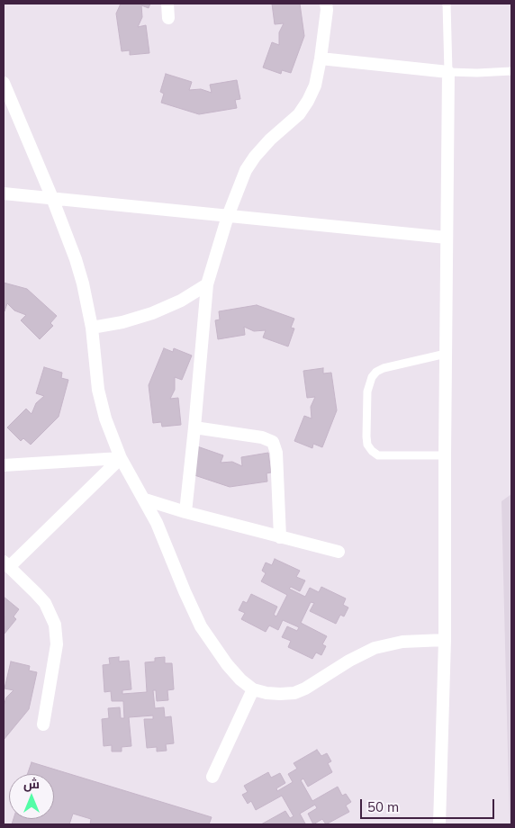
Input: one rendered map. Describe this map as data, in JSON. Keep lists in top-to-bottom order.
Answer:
{
  "scale_bar": "50 m",
  "north": "top"
}
